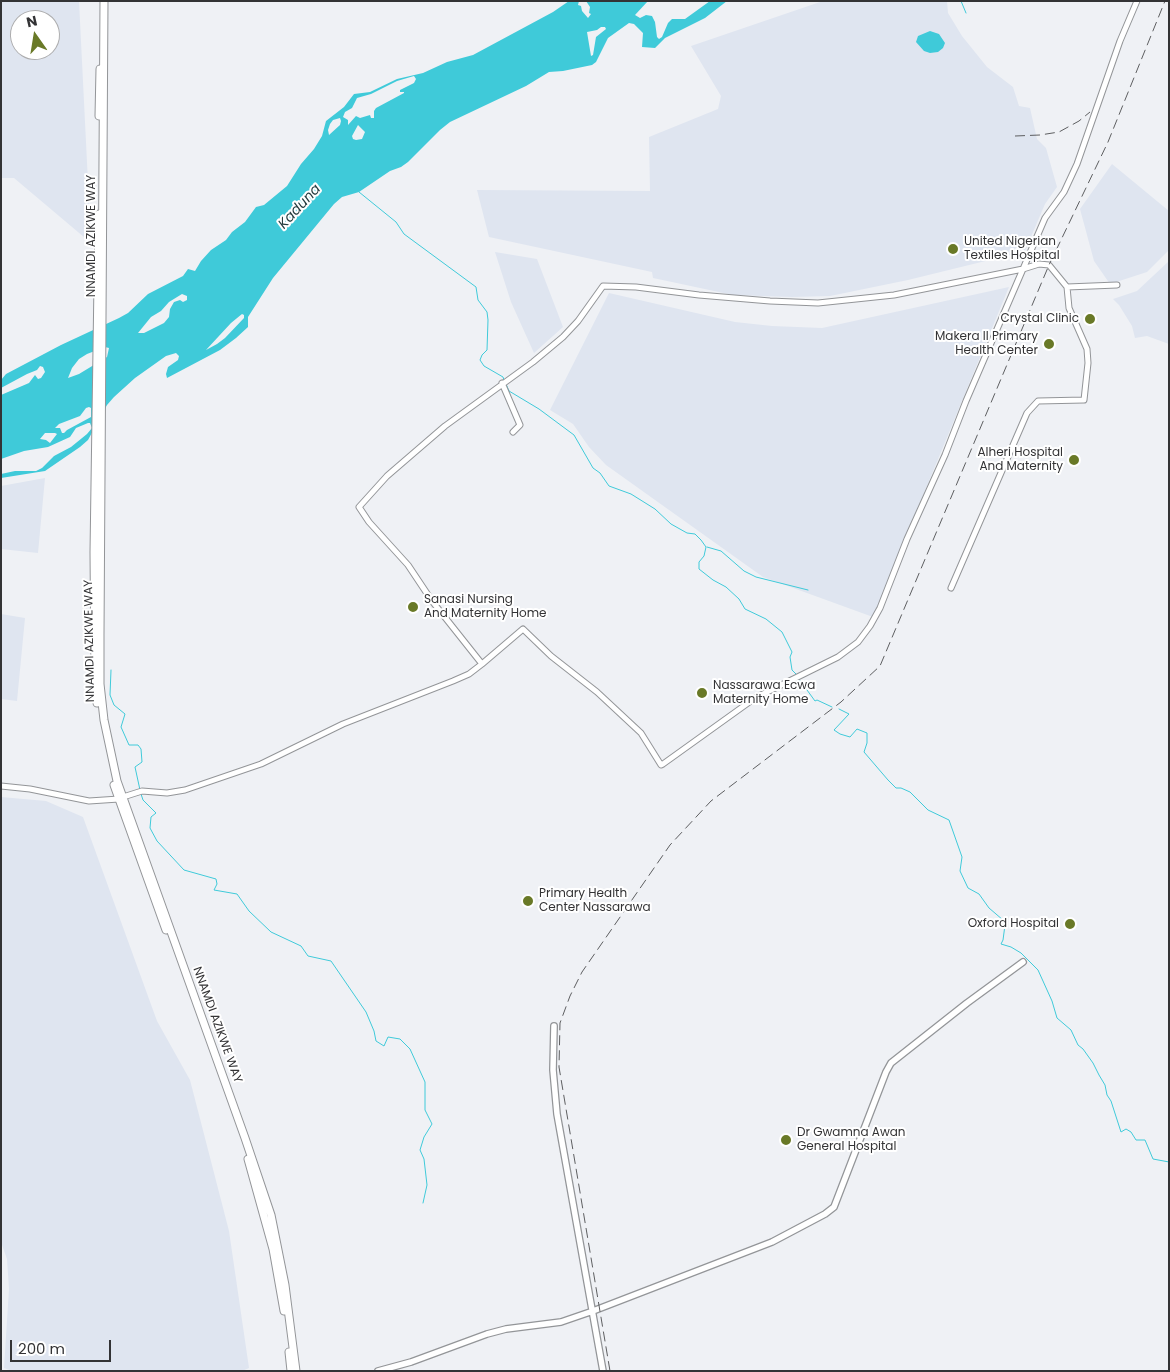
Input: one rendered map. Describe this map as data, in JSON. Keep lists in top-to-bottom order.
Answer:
{
  "streets": {
    "highway": ["NNAMDI AZIKWE WAY"]
  },
  "water": ["Kaduna"],
  "places": [
    "United Nigerian Textiles Hospital",
    "Crystal Clinic",
    "Makera II Primary Health Center",
    "Alheri Hospital And Maternity",
    "Sanasi Nursing And Maternity Home",
    "Nassarawa Ecwa Maternity Home",
    "Primary Health Center Nassarawa",
    "Oxford Hospital",
    "Dr Gwamna Awan General Hospital"
  ],
  "scale_bar": "200 m",
  "north": "top"
}
